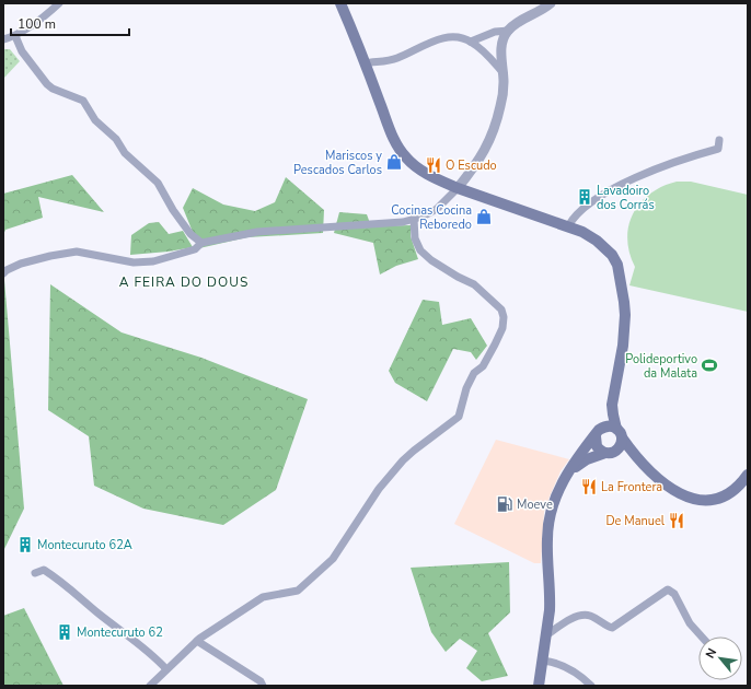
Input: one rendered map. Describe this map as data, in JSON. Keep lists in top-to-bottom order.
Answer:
{
  "districts": ["A FEIRA DO DOUS"],
  "places": {
    "shop": ["Mariscos y Pescados Carlos", "Cocinas Cocina Reboredo"],
    "restaurant": ["O Escudo", "La Frontera", "De Manuel"],
    "building": ["Lavadoiro dos Corrás", "Montecuruto 62A", "Montecuruto 62"],
    "sports": ["Polideportivo da Malata"],
    "fuel station": ["Moeve"]
  },
  "scale_bar": "100 m",
  "north": "top left"
}
